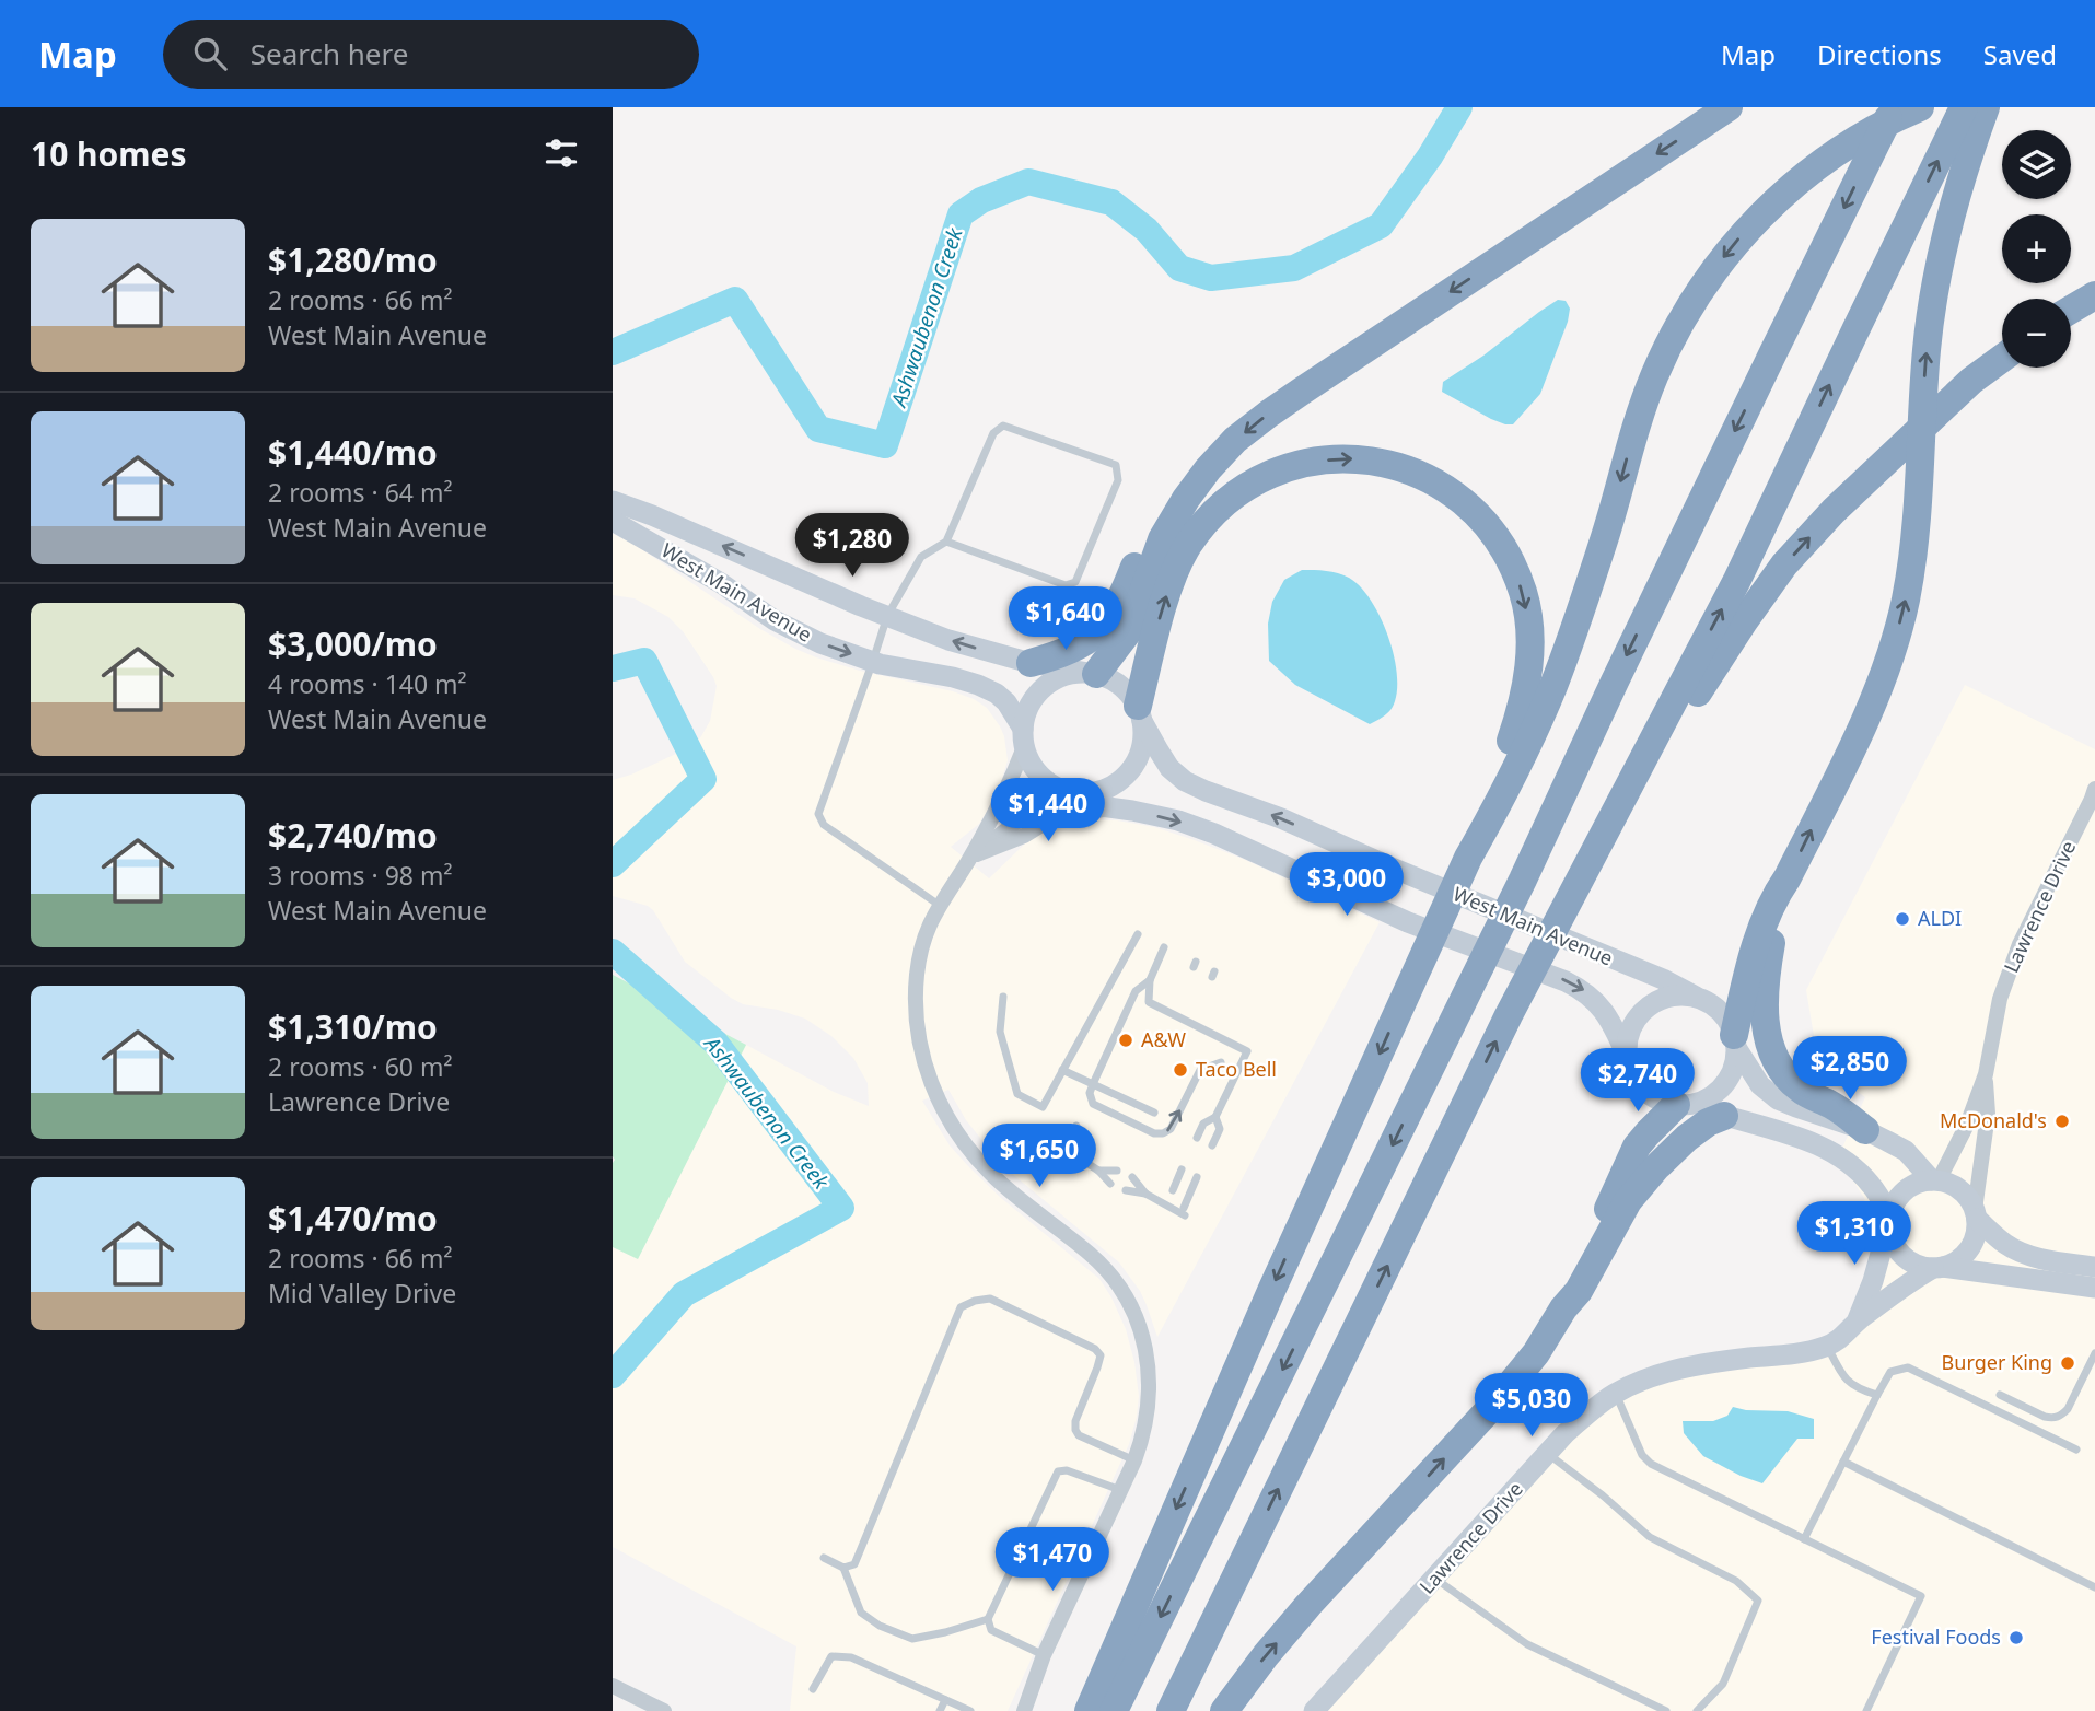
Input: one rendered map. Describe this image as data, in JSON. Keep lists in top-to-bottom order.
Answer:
{
  "streets": {
    "main road": ["West Main Avenue", "Lawrence Drive"]
  },
  "water": ["Ashwaubenon Creek"],
  "places": [
    "ALDI",
    "A&W",
    "Taco Bell",
    "McDonald's",
    "Burger King",
    "Festival Foods"
  ],
  "page": {
    "header": "Map",
    "search": "Search here",
    "nav": ["Map", "Directions", "Saved"],
    "heading": "10 homes",
    "map_buttons": ["+", "−"],
    "list": [
      {
        "name": "$1,280/mo",
        "note": "2 rooms · 66 m² · West Main Avenue"
      },
      {
        "name": "$1,440/mo",
        "note": "2 rooms · 64 m² · West Main Avenue"
      },
      {
        "name": "$3,000/mo",
        "note": "4 rooms · 140 m² · West Main Avenue"
      },
      {
        "name": "$2,740/mo",
        "note": "3 rooms · 98 m² · West Main Avenue"
      },
      {
        "name": "$1,310/mo",
        "note": "2 rooms · 60 m² · Lawrence Drive"
      },
      {
        "name": "$1,470/mo",
        "note": "2 rooms · 66 m² · Mid Valley Drive"
      }
    ],
    "price": [
      "$1,280",
      "$1,640",
      "$1,440",
      "$3,000",
      "$2,850",
      "$2,740",
      "$1,650",
      "$1,310",
      "$5,030",
      "$1,470"
    ]
  }
}
